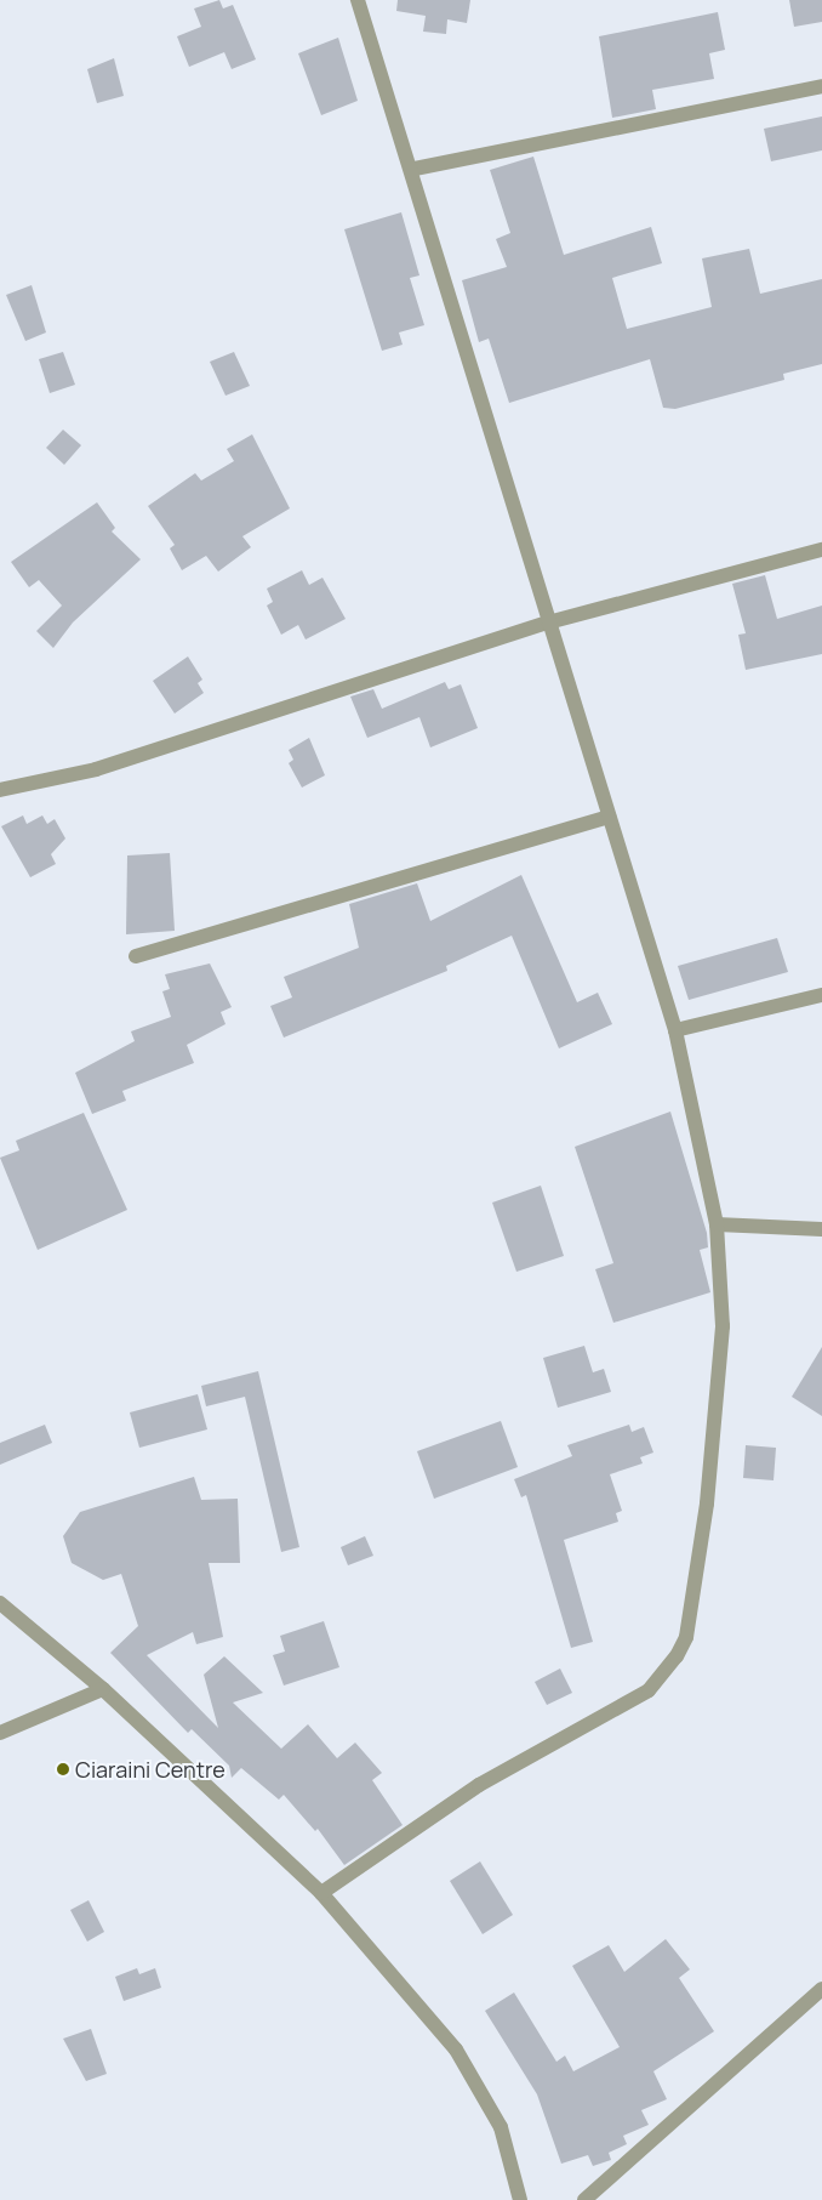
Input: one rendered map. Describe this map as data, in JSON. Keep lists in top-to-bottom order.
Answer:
{
  "places": ["Ciaraini Centre"]
}
